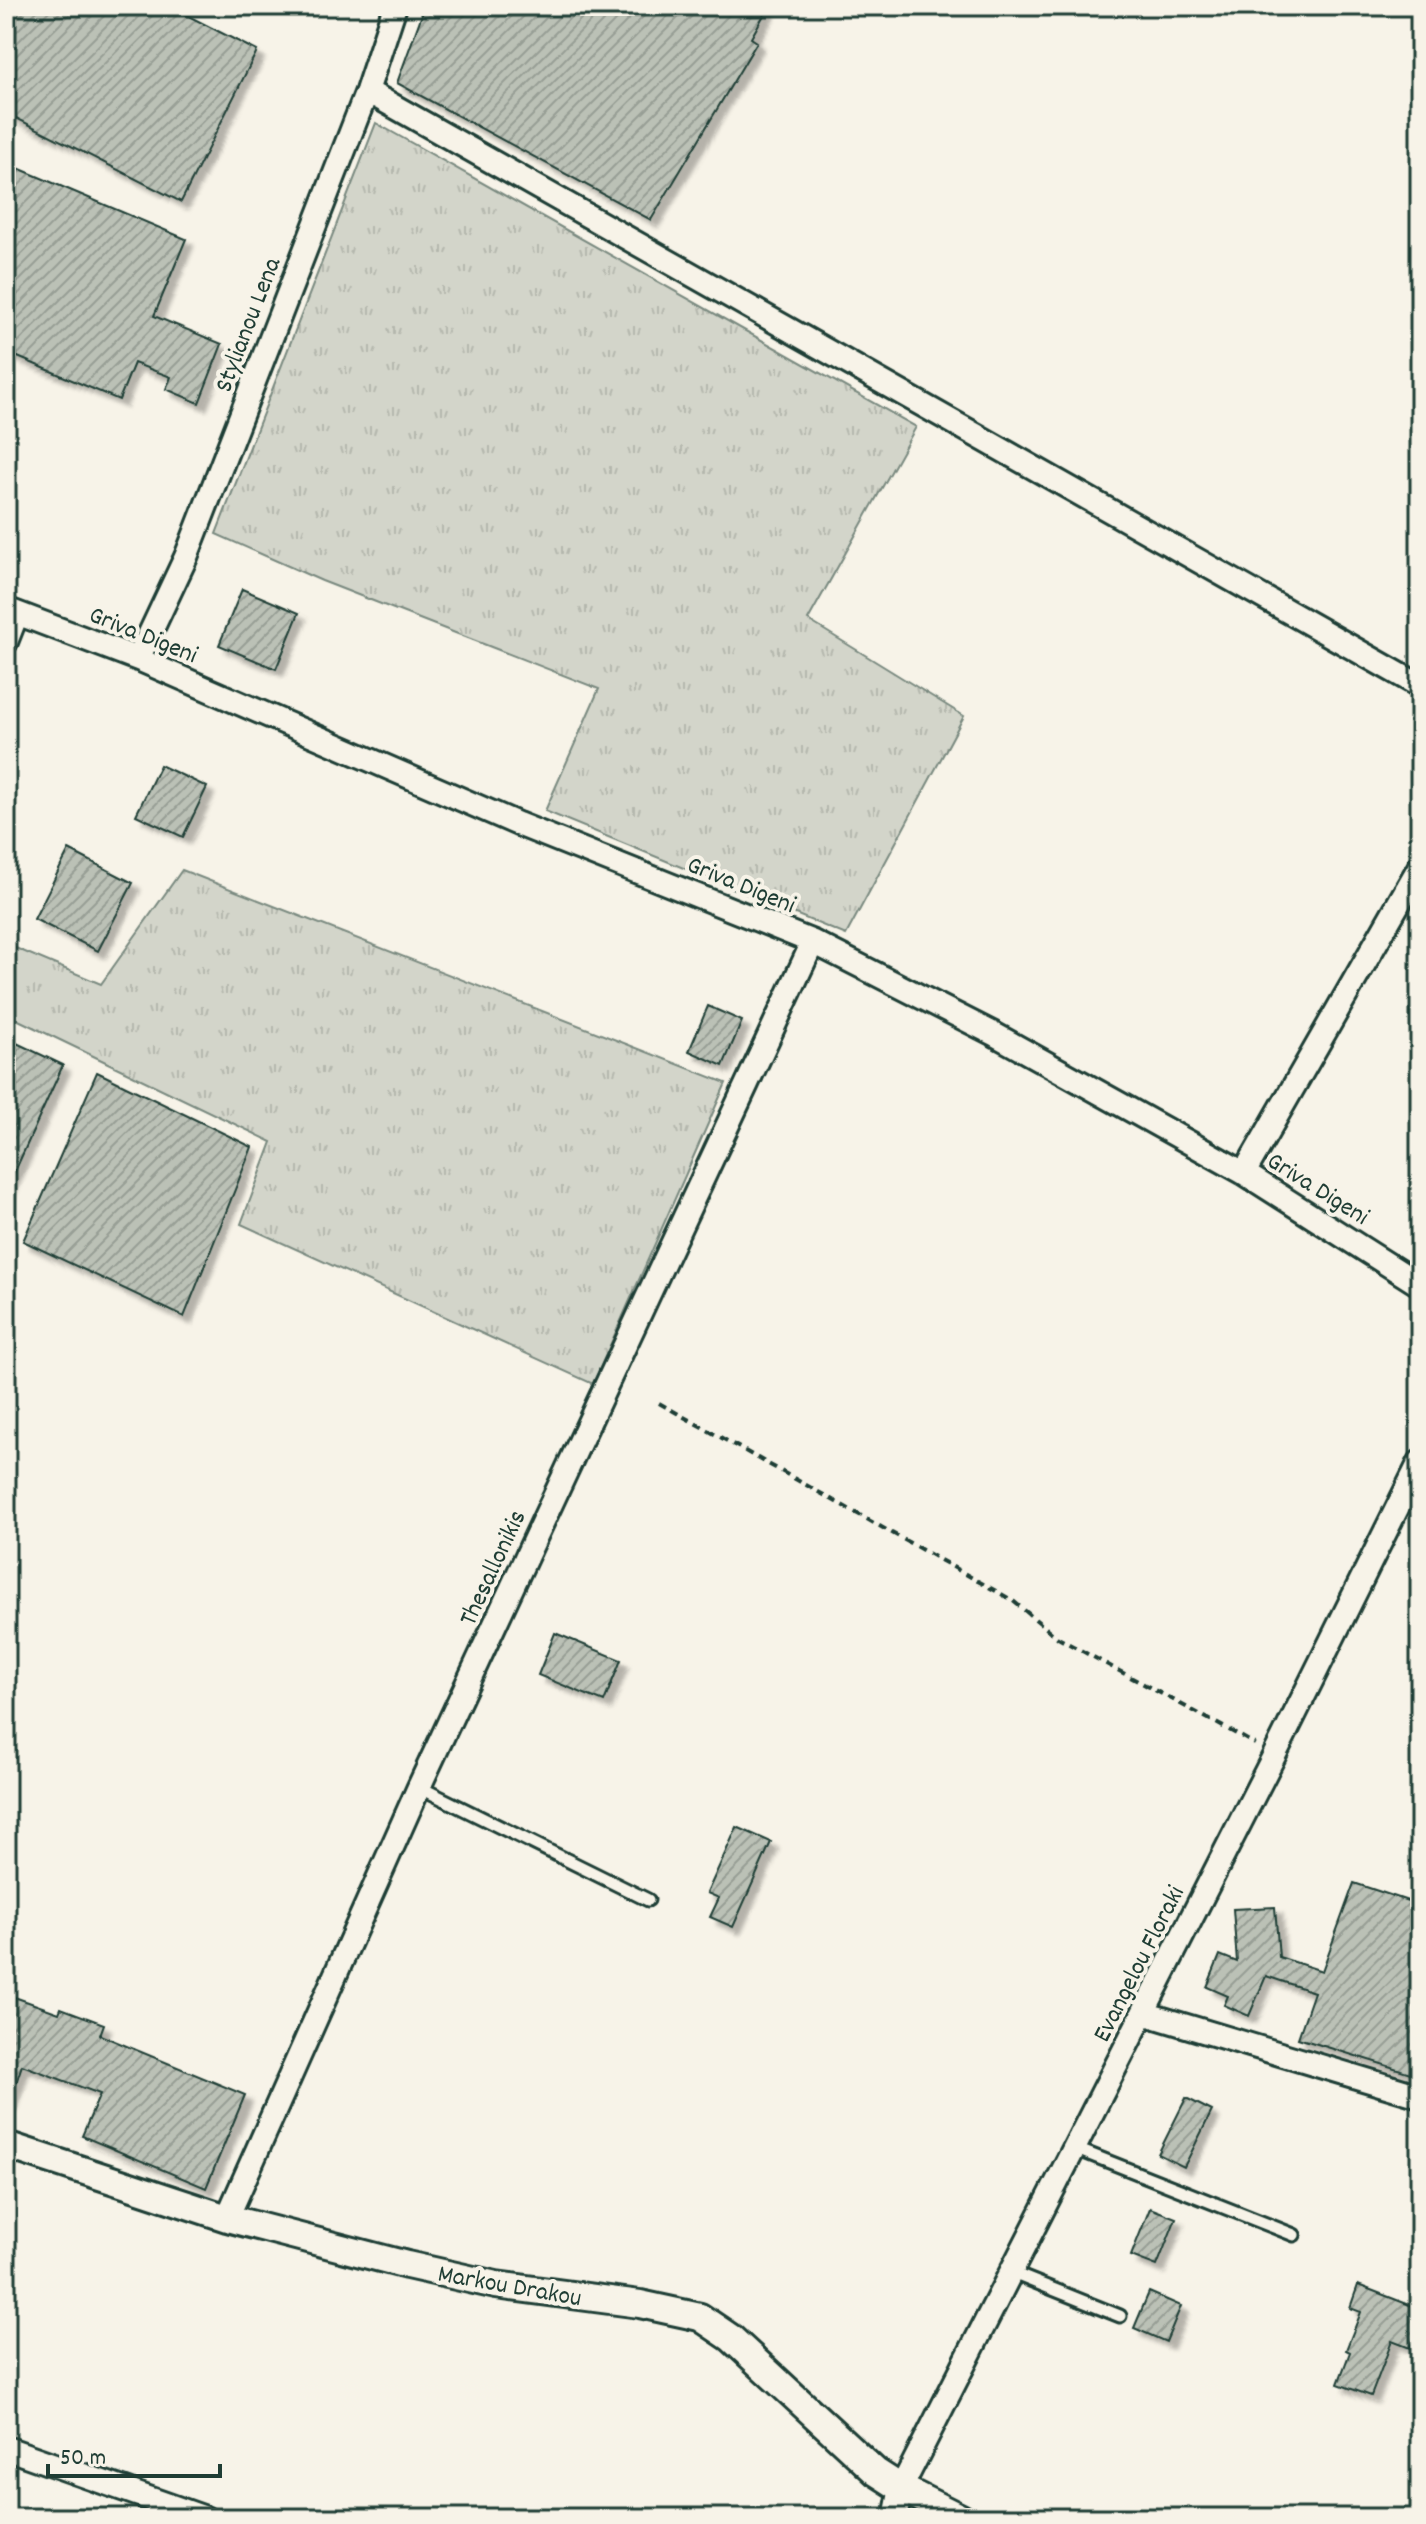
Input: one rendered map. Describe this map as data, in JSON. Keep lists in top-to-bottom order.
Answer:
{
  "streets": {
    "street": [
      "Stylianou Lena",
      "Griva Digeni",
      "Thesallonikis",
      "Evangelou Floraki",
      "Markou Drakou"
    ]
  },
  "crossings": [
    ["Stylianou Lena", "Griva Digeni"],
    ["Griva Digeni", "Thesallonikis"],
    ["Thesallonikis", "Markou Drakou"],
    ["Evangelou Floraki", "Markou Drakou"]
  ],
  "scale_bar": "50 m"
}
